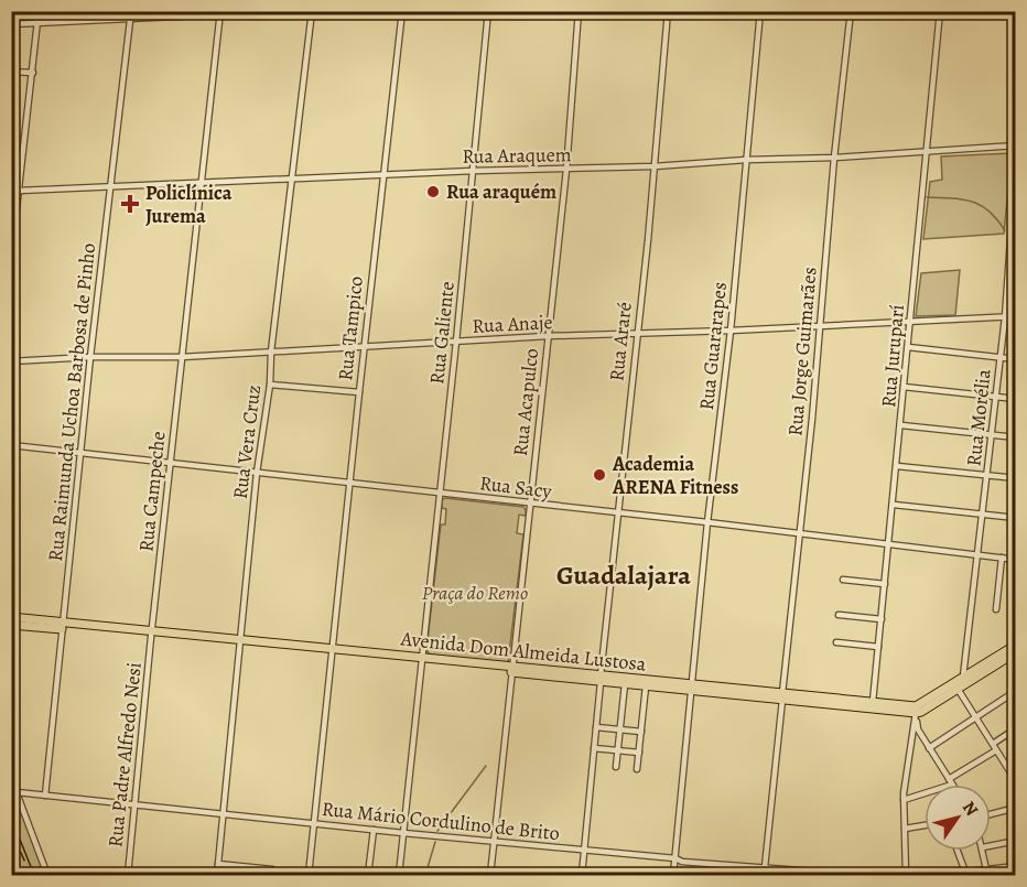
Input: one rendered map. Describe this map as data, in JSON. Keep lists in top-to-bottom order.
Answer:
{
  "streets": {
    "main road": ["Avenida Dom Almeida Lustosa"],
    "street": [
      "Rua Araquem",
      "Rua Anaje",
      "Rua Tampico",
      "Rua Galiente",
      "Rua Araré",
      "Rua Guararapes",
      "Rua Jorge Guimarães",
      "Rua Juruparí",
      "Rua Raimunda Uchoa Barbosa de Pinho",
      "Rua Acapulco",
      "Rua Morélia",
      "Rua Vera Cruz",
      "Rua Sacy",
      "Rua Campeche",
      "Rua Padre Alfredo Nesi",
      "Rua Mário Cordulino de Brito"
    ]
  },
  "crossings": [
    ["Rua Araquem", "Rua Tampico"],
    ["Rua Araquem", "Rua Galiente"],
    ["Rua Araquem", "Rua Araré"],
    ["Rua Araquem", "Rua Guararapes"],
    ["Rua Araquem", "Rua Jorge Guimarães"],
    ["Rua Araquem", "Rua Juruparí"],
    ["Rua Araquem", "Rua Raimunda Uchoa Barbosa de Pinho"],
    ["Rua Araquem", "Rua Acapulco"],
    ["Rua Araquem", "Rua Vera Cruz"],
    ["Rua Anaje", "Rua Tampico"],
    ["Rua Anaje", "Rua Galiente"],
    ["Rua Anaje", "Rua Araré"],
    ["Rua Anaje", "Rua Guararapes"],
    ["Rua Anaje", "Rua Jorge Guimarães"],
    ["Rua Anaje", "Rua Juruparí"],
    ["Rua Anaje", "Rua Raimunda Uchoa Barbosa de Pinho"],
    ["Rua Anaje", "Rua Acapulco"],
    ["Rua Anaje", "Rua Morélia"],
    ["Rua Anaje", "Rua Vera Cruz"],
    ["Rua Anaje", "Rua Campeche"],
    ["Rua Tampico", "Rua Sacy"],
    ["Rua Tampico", "Avenida Dom Almeida Lustosa"],
    ["Rua Tampico", "Rua Mário Cordulino de Brito"],
    ["Rua Galiente", "Rua Sacy"],
    ["Rua Galiente", "Avenida Dom Almeida Lustosa"],
    ["Rua Galiente", "Rua Mário Cordulino de Brito"],
    ["Rua Araré", "Rua Sacy"],
    ["Rua Araré", "Avenida Dom Almeida Lustosa"],
    ["Rua Araré", "Rua Mário Cordulino de Brito"],
    ["Rua Guararapes", "Rua Sacy"],
    ["Rua Guararapes", "Avenida Dom Almeida Lustosa"],
    ["Rua Guararapes", "Rua Mário Cordulino de Brito"],
    ["Rua Jorge Guimarães", "Rua Sacy"],
    ["Rua Jorge Guimarães", "Avenida Dom Almeida Lustosa"],
    ["Rua Jorge Guimarães", "Rua Mário Cordulino de Brito"],
    ["Rua Juruparí", "Rua Sacy"],
    ["Rua Juruparí", "Avenida Dom Almeida Lustosa"],
    ["Rua Raimunda Uchoa Barbosa de Pinho", "Rua Sacy"],
    ["Rua Raimunda Uchoa Barbosa de Pinho", "Avenida Dom Almeida Lustosa"],
    ["Rua Raimunda Uchoa Barbosa de Pinho", "Rua Mário Cordulino de Brito"],
    ["Rua Acapulco", "Rua Sacy"],
    ["Rua Acapulco", "Avenida Dom Almeida Lustosa"],
    ["Rua Acapulco", "Rua Mário Cordulino de Brito"],
    ["Rua Morélia", "Rua Sacy"],
    ["Rua Morélia", "Avenida Dom Almeida Lustosa"],
    ["Rua Vera Cruz", "Rua Sacy"],
    ["Rua Vera Cruz", "Avenida Dom Almeida Lustosa"],
    ["Rua Vera Cruz", "Rua Mário Cordulino de Brito"],
    ["Rua Sacy", "Rua Campeche"],
    ["Rua Campeche", "Avenida Dom Almeida Lustosa"],
    ["Rua Campeche", "Rua Padre Alfredo Nesi"],
    ["Avenida Dom Almeida Lustosa", "Rua Padre Alfredo Nesi"],
    ["Rua Padre Alfredo Nesi", "Rua Mário Cordulino de Brito"]
  ],
  "districts": ["Guadalajara"],
  "parks": ["Praça do Remo"],
  "places": {
    "other": ["Rua araquém", "Academia ARENA Fitness"],
    "health": ["Policlínica Jurema"]
  },
  "north": "top right"
}
